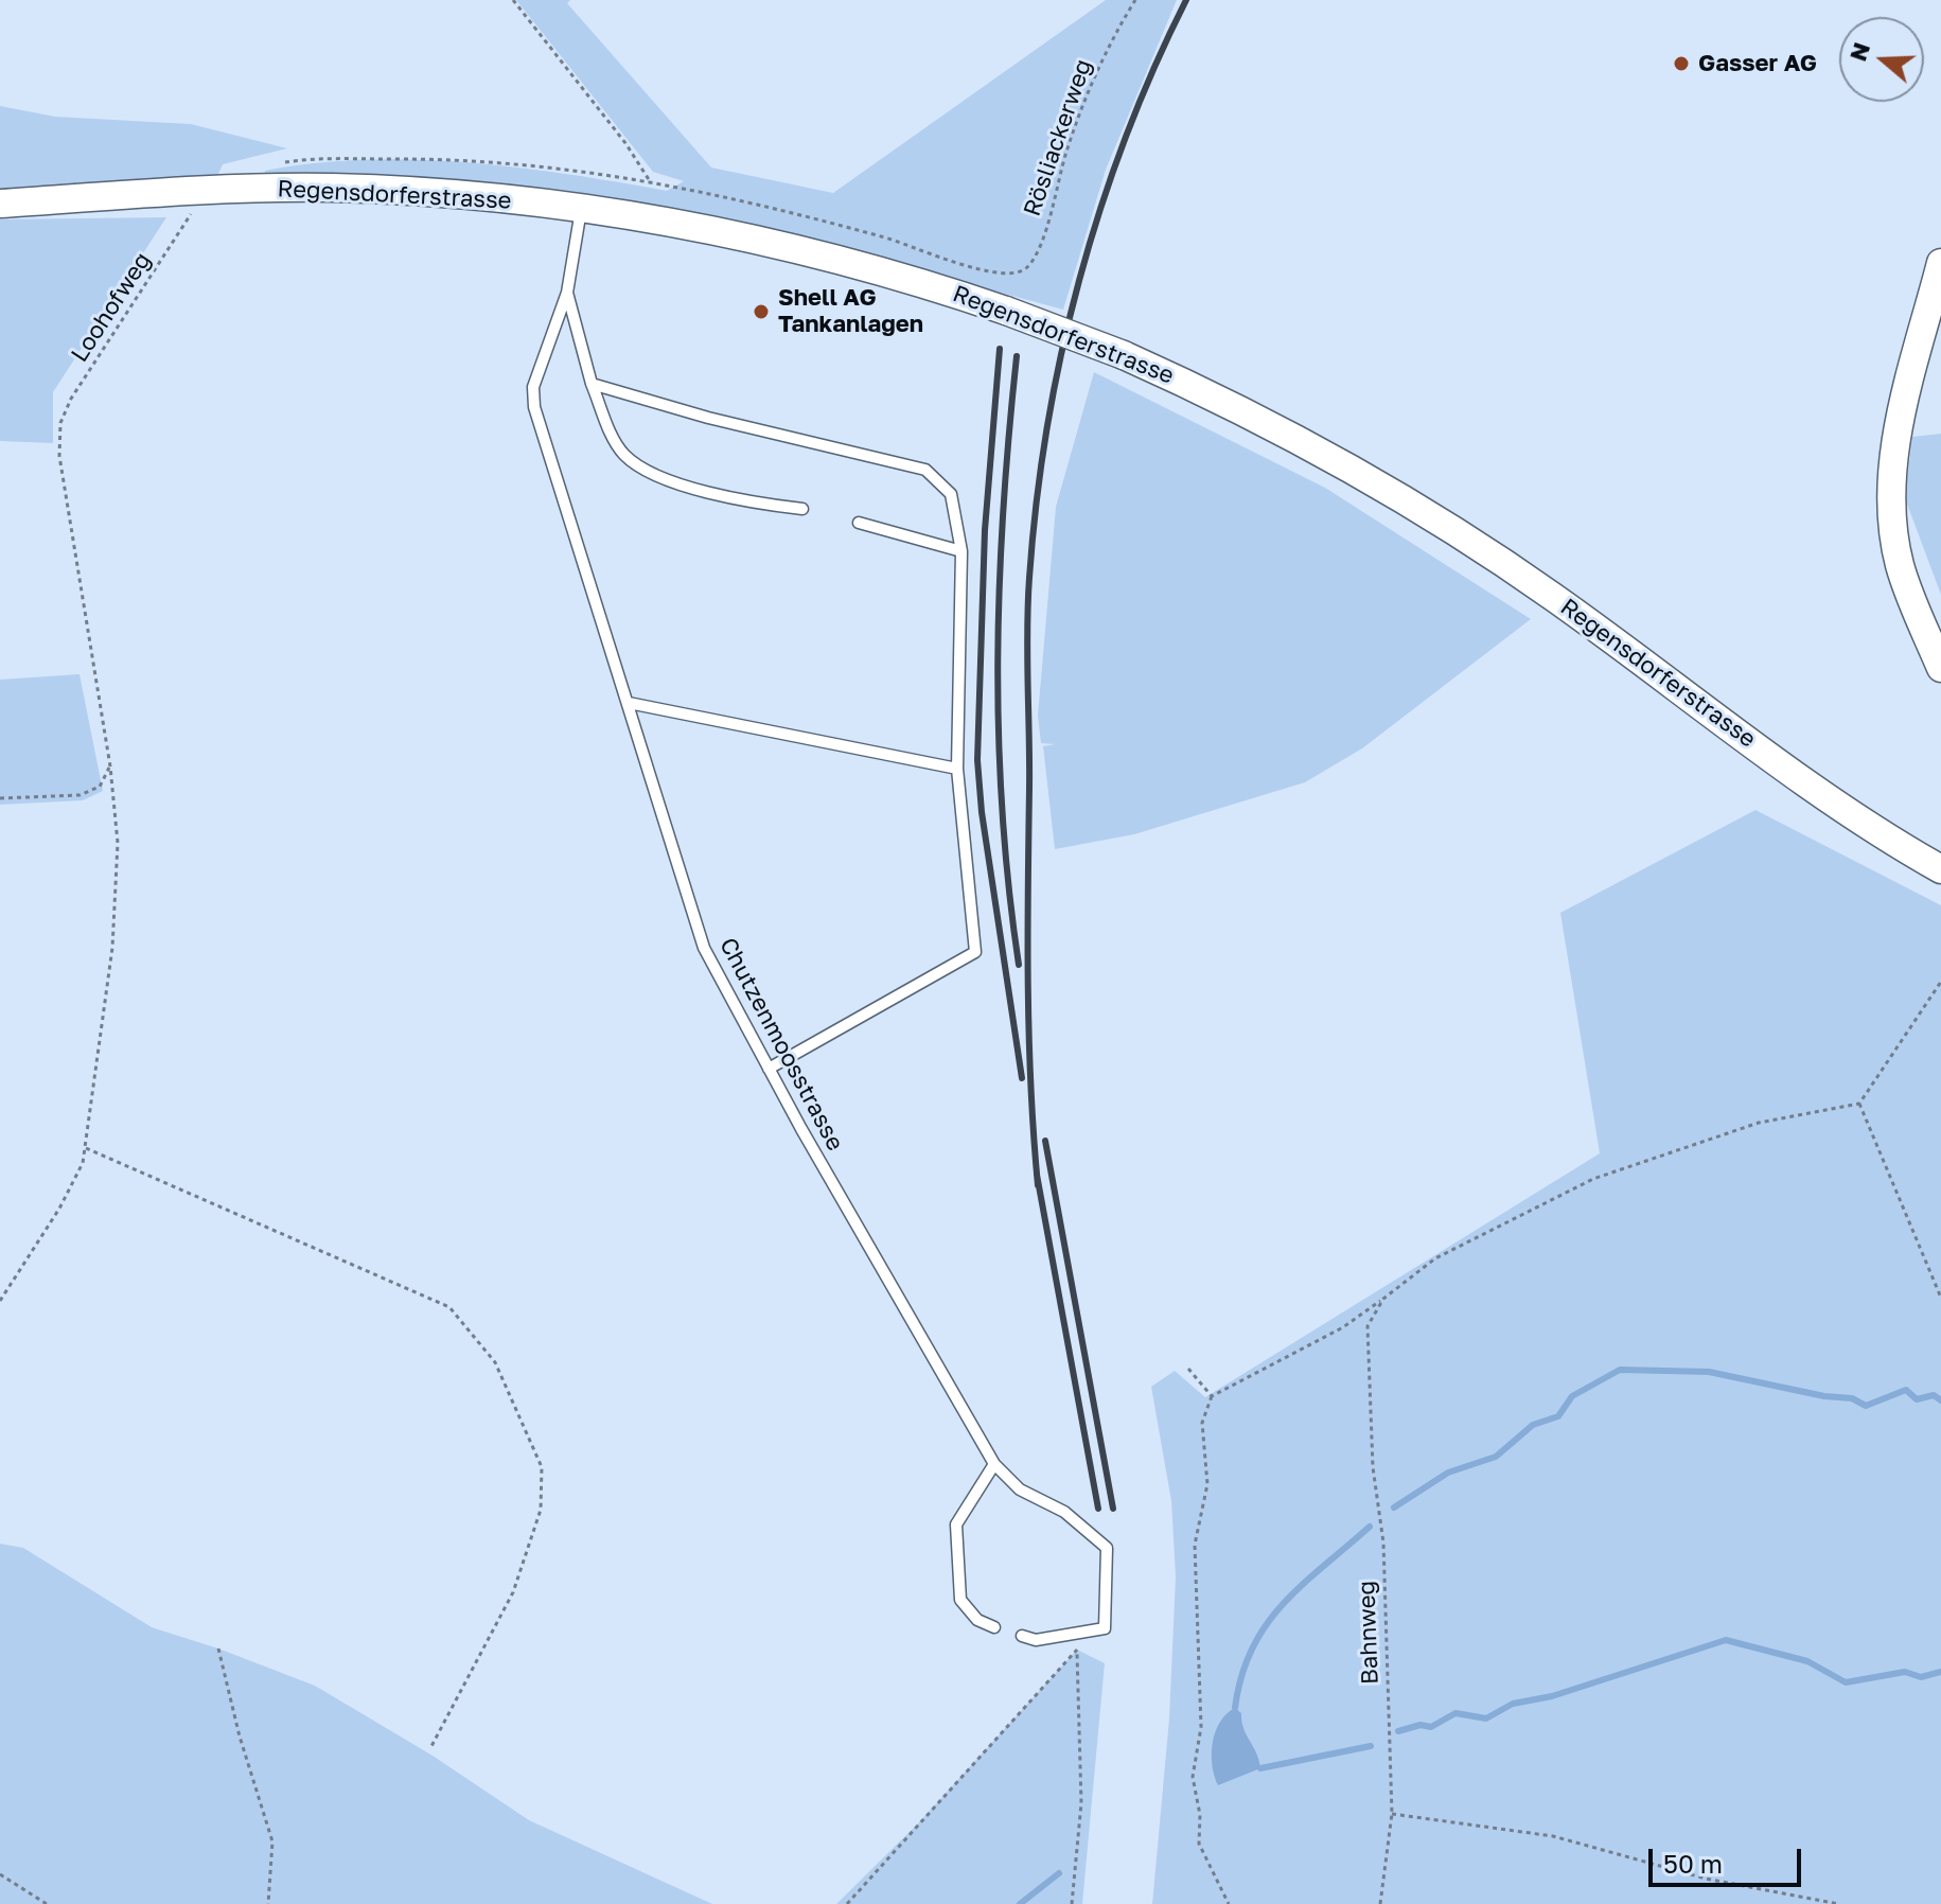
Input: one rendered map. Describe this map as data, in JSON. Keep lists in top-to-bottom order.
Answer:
{
  "streets": {
    "street": ["Regensdorferstrasse"],
    "lane": ["Chutzenmoosstrasse"],
    "path": ["Rösliackerweg", "Loohofweg", "Bahnweg"]
  },
  "crossings": [
    ["Regensdorferstrasse", "Chutzenmoosstrasse"]
  ],
  "places": ["Gasser AG", "Shell AG Tankanlagen"],
  "scale_bar": "50 m",
  "north": "left"
}
